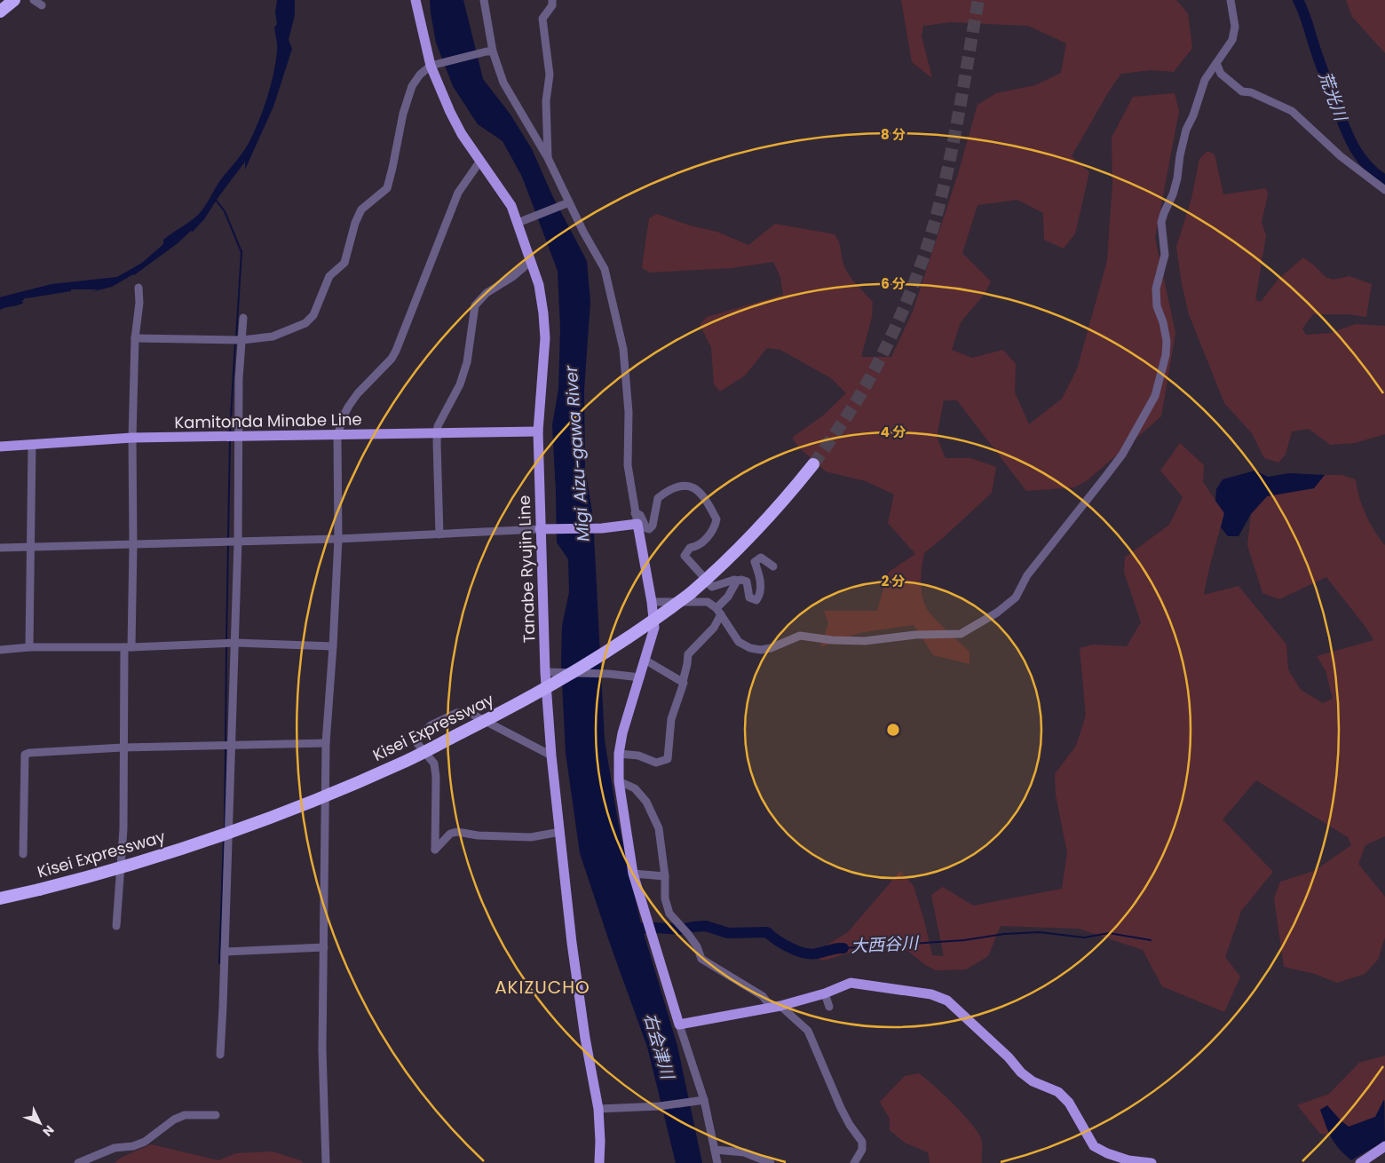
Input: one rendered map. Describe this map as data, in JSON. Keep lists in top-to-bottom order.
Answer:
{
  "streets": {
    "highway": ["Kisei Expressway"],
    "main road": ["Kamitonda Minabe Line", "Tanabe Ryujin Line"]
  },
  "crossings": [
    ["Kamitonda Minabe Line", "Tanabe Ryujin Line"]
  ],
  "districts": ["AKIZUCHO"],
  "water": [
    "荒光川",
    "Migi Aizu-gawa River",
    "大西谷川",
    "右会津川"
  ],
  "north": "bottom right",
  "rings": [
    "8 分",
    "6 分",
    "4 分",
    "2 分"
  ]
}
